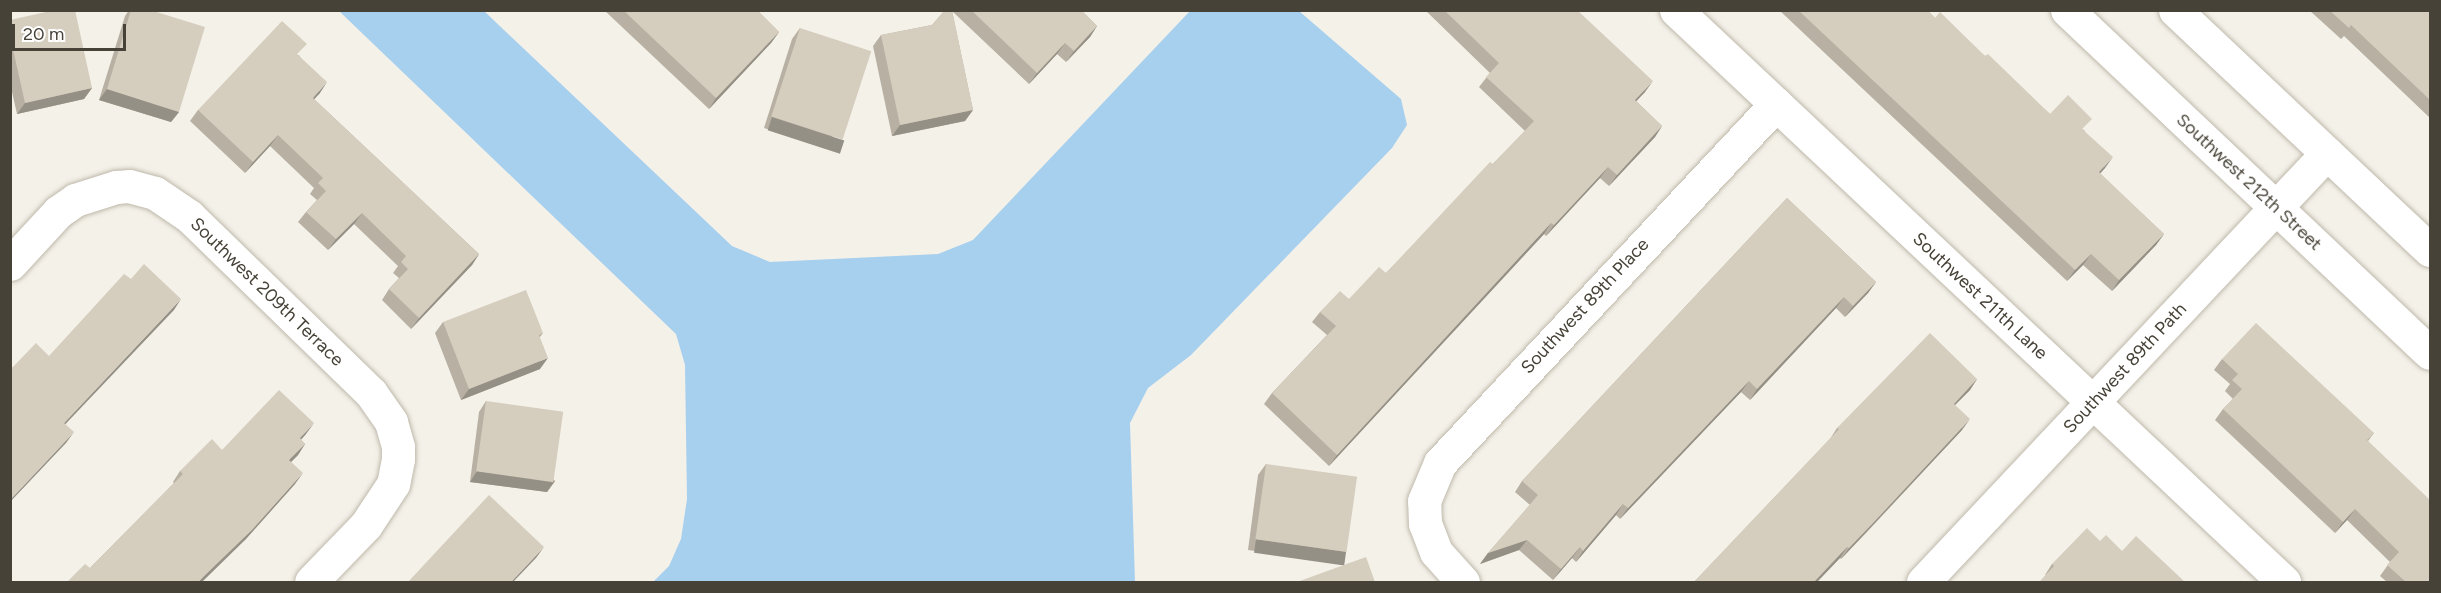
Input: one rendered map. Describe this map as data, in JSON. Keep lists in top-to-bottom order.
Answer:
{
  "streets": {
    "street": [
      "Southwest 212th Street",
      "Southwest 209th Terrace",
      "Southwest 211th Lane",
      "Southwest 89th Place",
      "Southwest 89th Path"
    ]
  },
  "crossings": [
    ["Southwest 212th Street", "Southwest 89th Path"],
    ["Southwest 211th Lane", "Southwest 89th Place"],
    ["Southwest 211th Lane", "Southwest 89th Path"]
  ],
  "scale_bar": "20 m"
}
